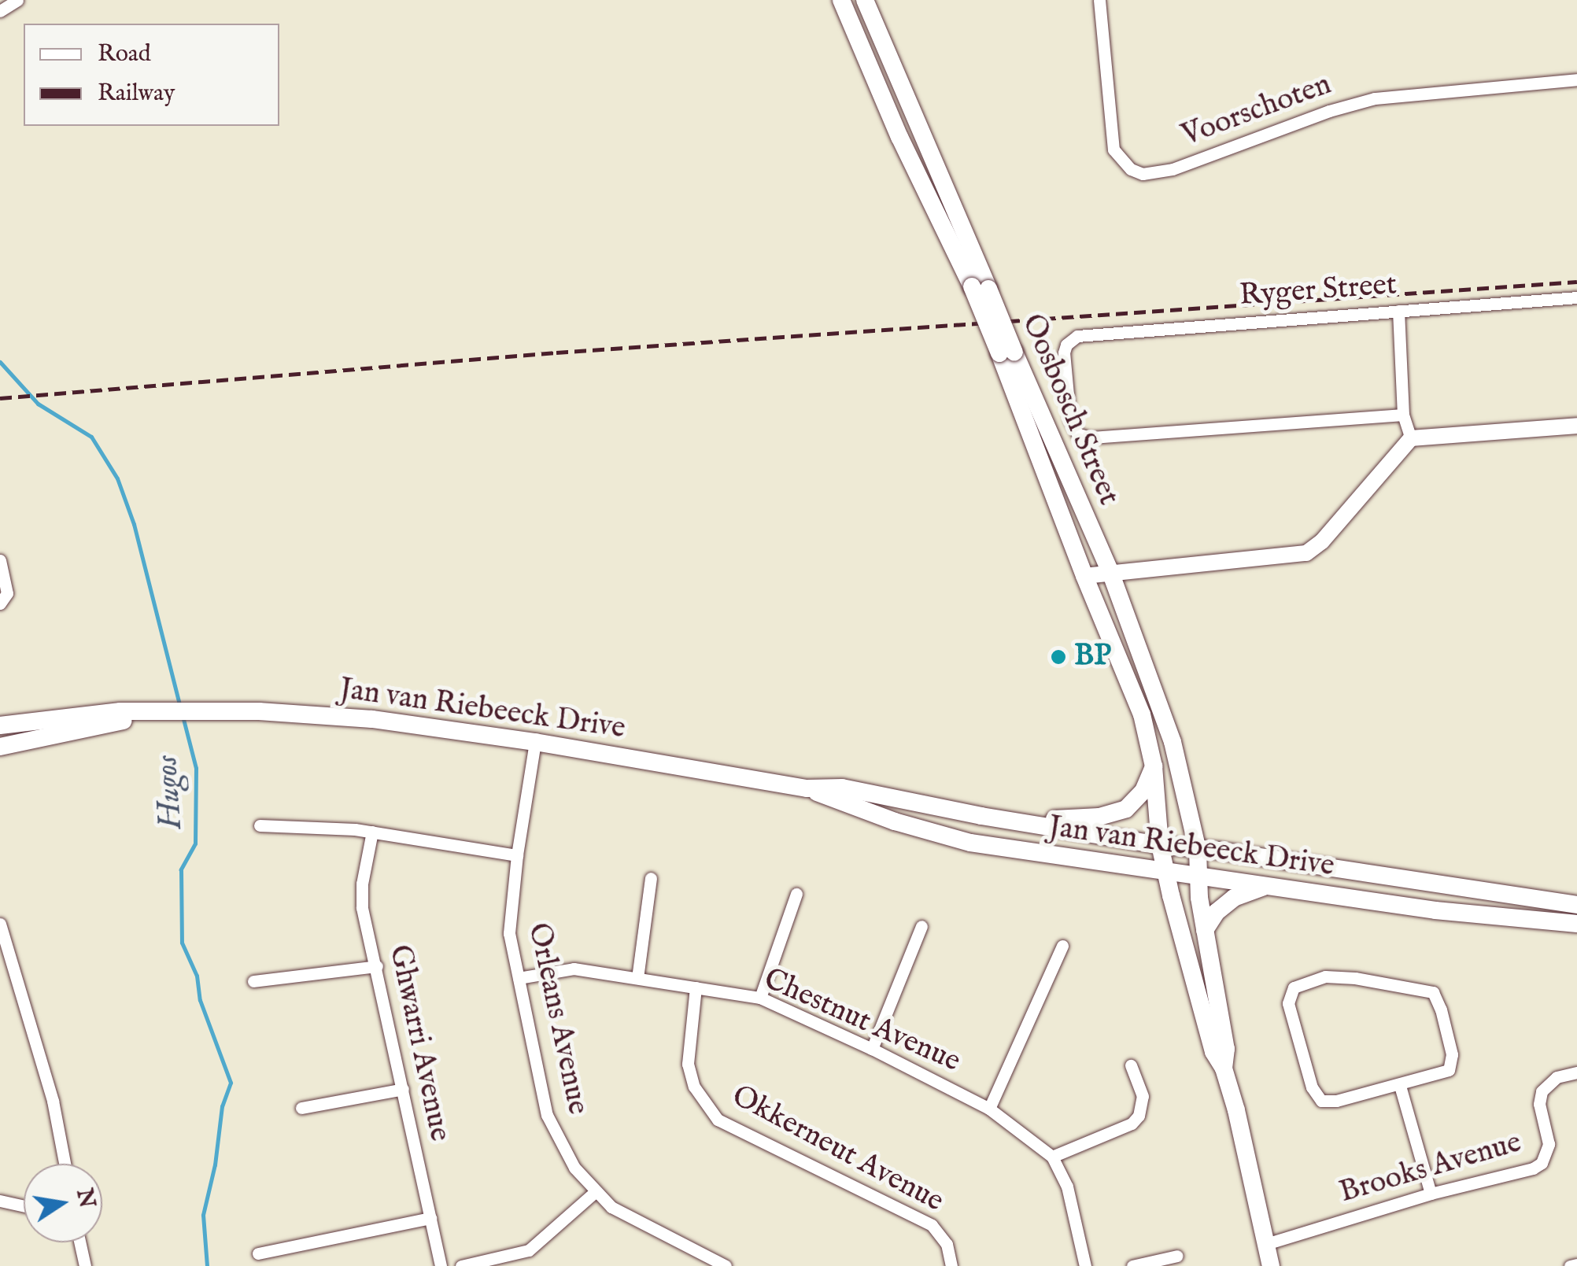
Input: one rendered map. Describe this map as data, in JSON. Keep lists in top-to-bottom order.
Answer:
{
  "streets": {
    "main road": ["Oosbosch Street", "Jan van Riebeeck Drive"],
    "street": [
      "Voorschoten",
      "Ryger Street",
      "Orleans Avenue",
      "Chestnut Avenue",
      "Ghwarri Avenue",
      "Okkerneut Avenue",
      "Brooks Avenue"
    ]
  },
  "crossings": [
    ["Oosbosch Street", "Jan van Riebeeck Drive"],
    ["Jan van Riebeeck Drive", "Orleans Avenue"],
    ["Orleans Avenue", "Chestnut Avenue"],
    ["Chestnut Avenue", "Okkerneut Avenue"]
  ],
  "water": ["Hugos"],
  "places": ["BP"],
  "legend": ["Road", "Railway"],
  "north": "right"
}
